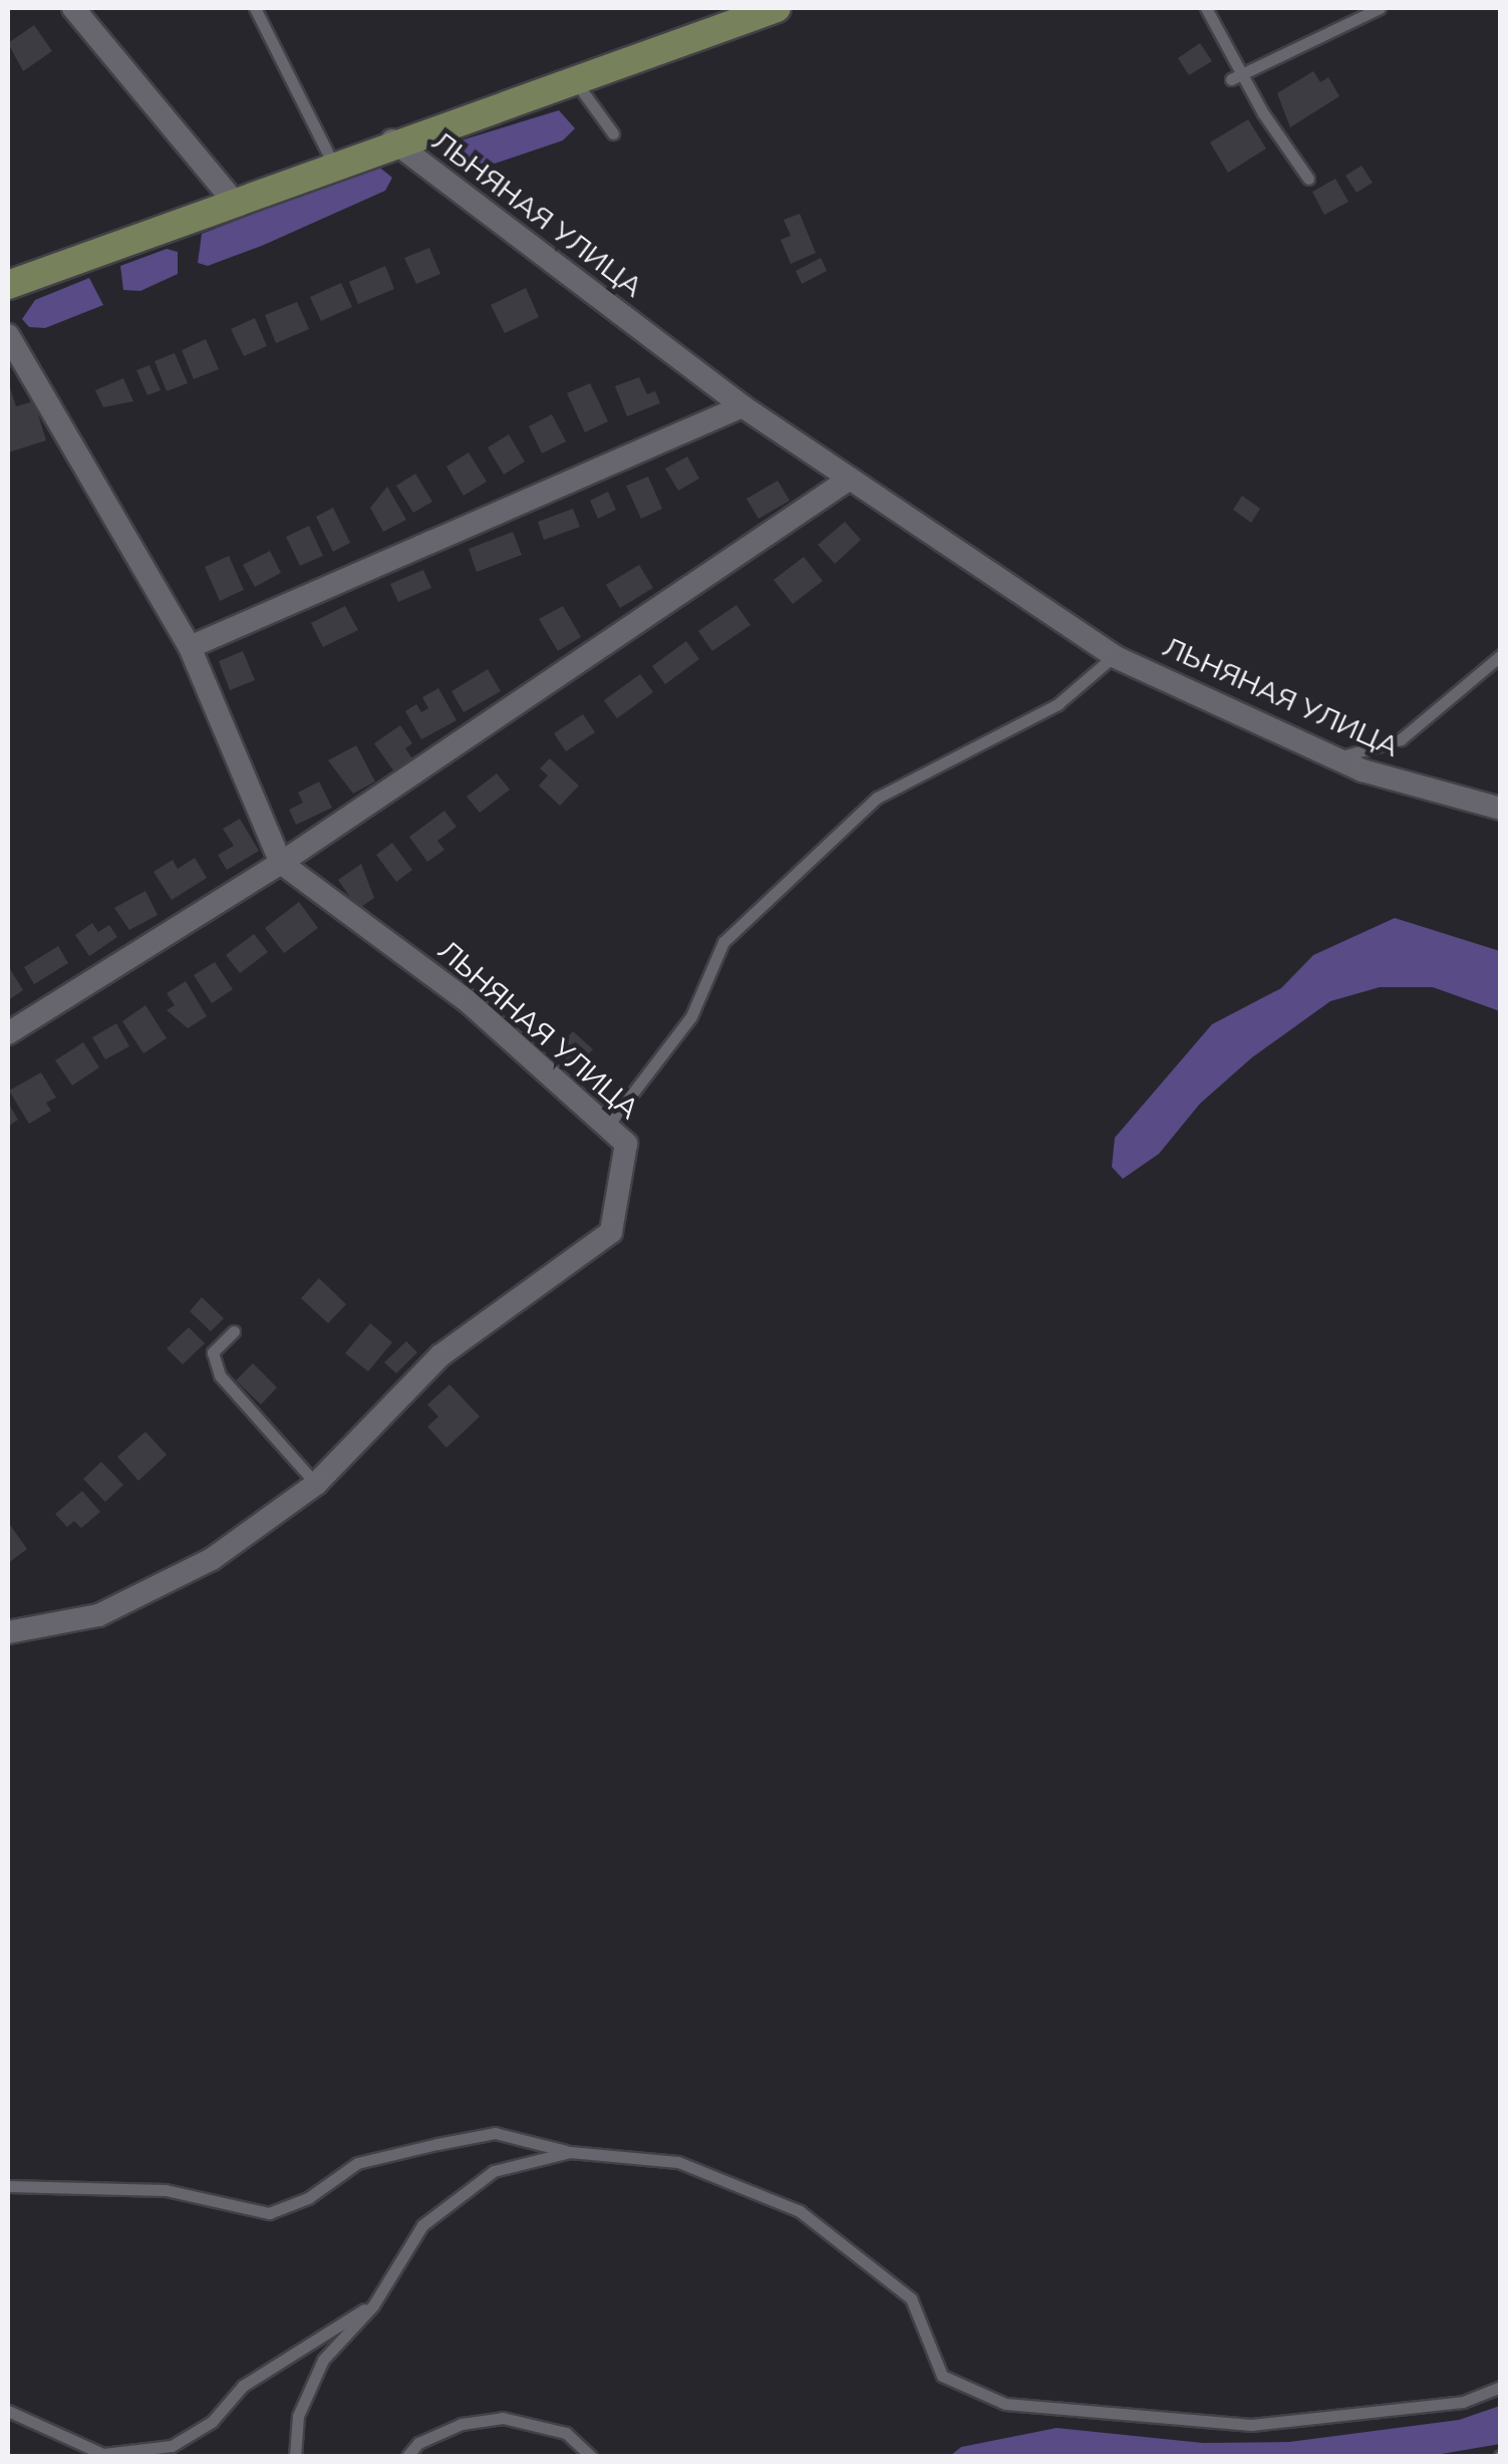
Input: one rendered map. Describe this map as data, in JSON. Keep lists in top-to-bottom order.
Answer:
{
  "streets": {
    "street": ["ЛЬНЯНАЯ УЛИЦА"]
  }
}
